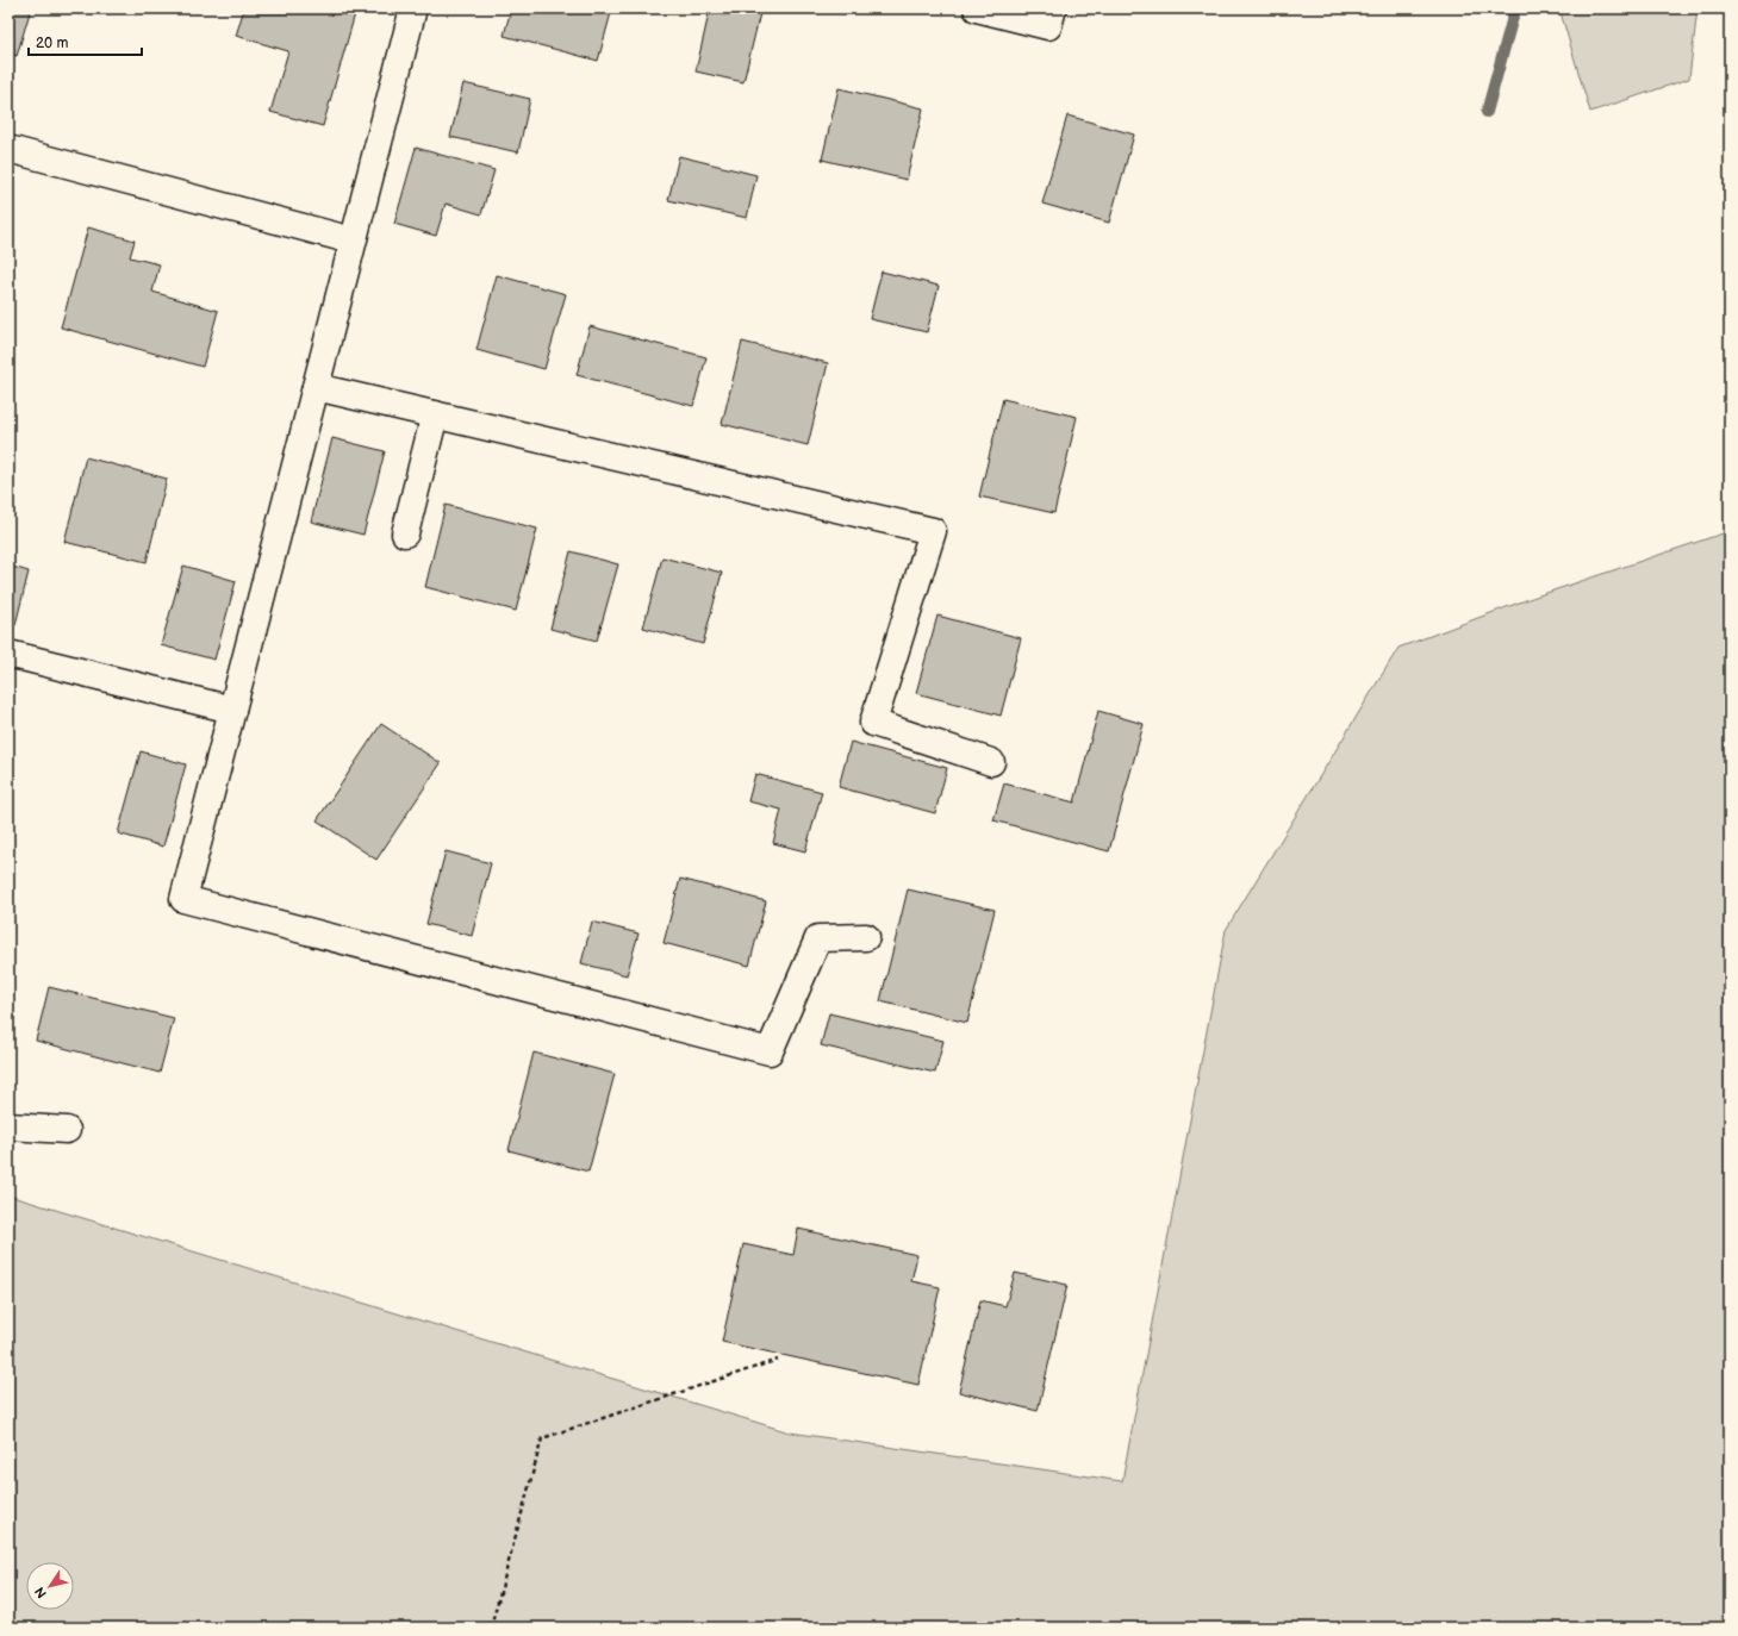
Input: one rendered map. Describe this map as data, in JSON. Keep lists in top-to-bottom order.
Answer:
{
  "scale_bar": "20 m",
  "north": "bottom left"
}
